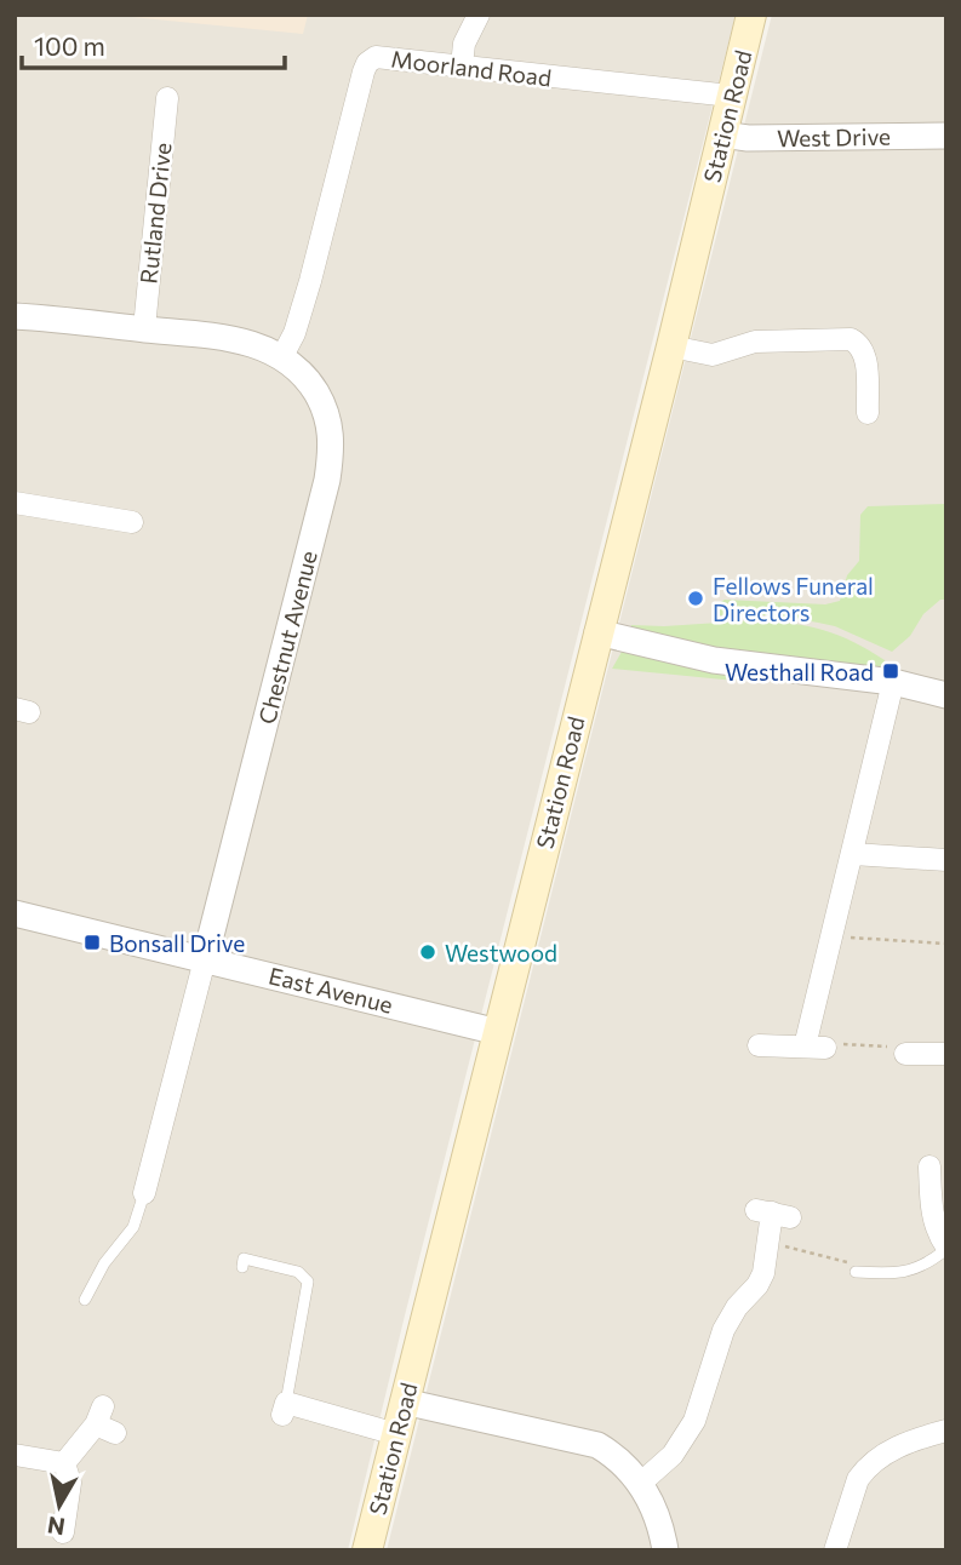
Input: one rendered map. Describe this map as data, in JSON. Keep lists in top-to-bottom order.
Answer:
{
  "streets": {
    "main road": ["Station Road"],
    "street": [
      "Moorland Road",
      "West Drive",
      "Rutland Drive",
      "Chestnut Avenue",
      "East Avenue"
    ]
  },
  "crossings": [
    ["Moorland Road", "Station Road"],
    ["Moorland Road", "Chestnut Avenue"],
    ["Station Road", "West Drive"],
    ["Station Road", "East Avenue"],
    ["Rutland Drive", "Chestnut Avenue"],
    ["Chestnut Avenue", "East Avenue"]
  ],
  "places": {
    "other": ["Fellows Funeral Directors", "Westwood"],
    "transit": ["Westhall Road", "Bonsall Drive"]
  },
  "scale_bar": "100 m",
  "north": "bottom"
}
